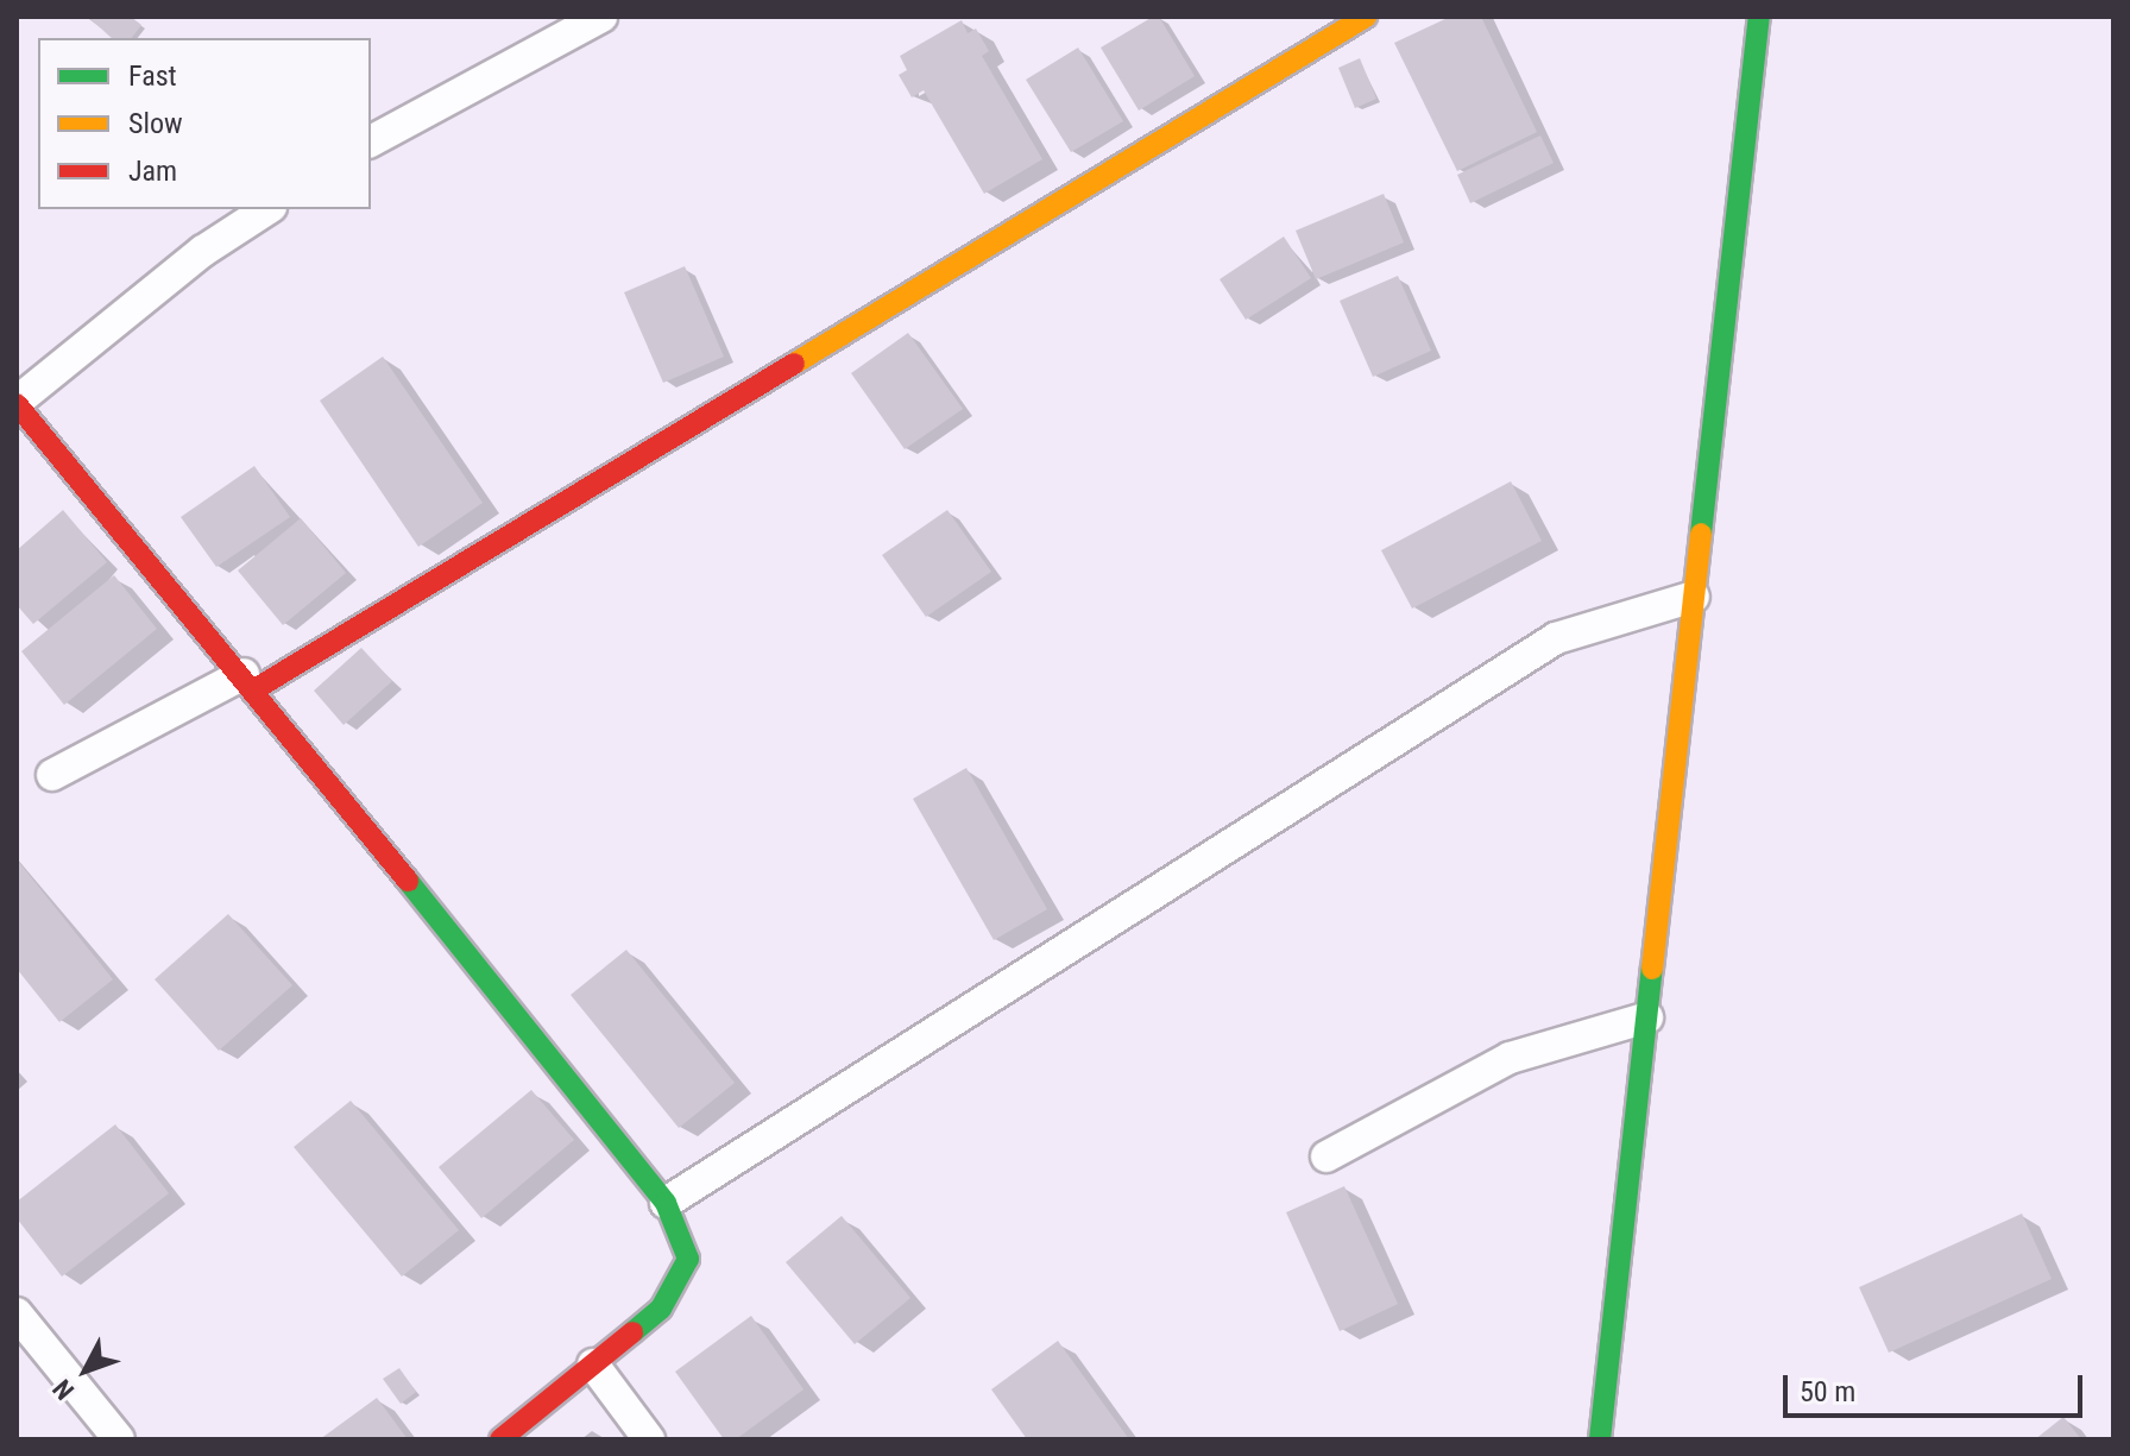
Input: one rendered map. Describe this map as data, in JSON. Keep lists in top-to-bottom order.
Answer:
{
  "legend": ["Fast", "Slow", "Jam"],
  "scale_bar": "50 m",
  "north": "bottom left"
}
